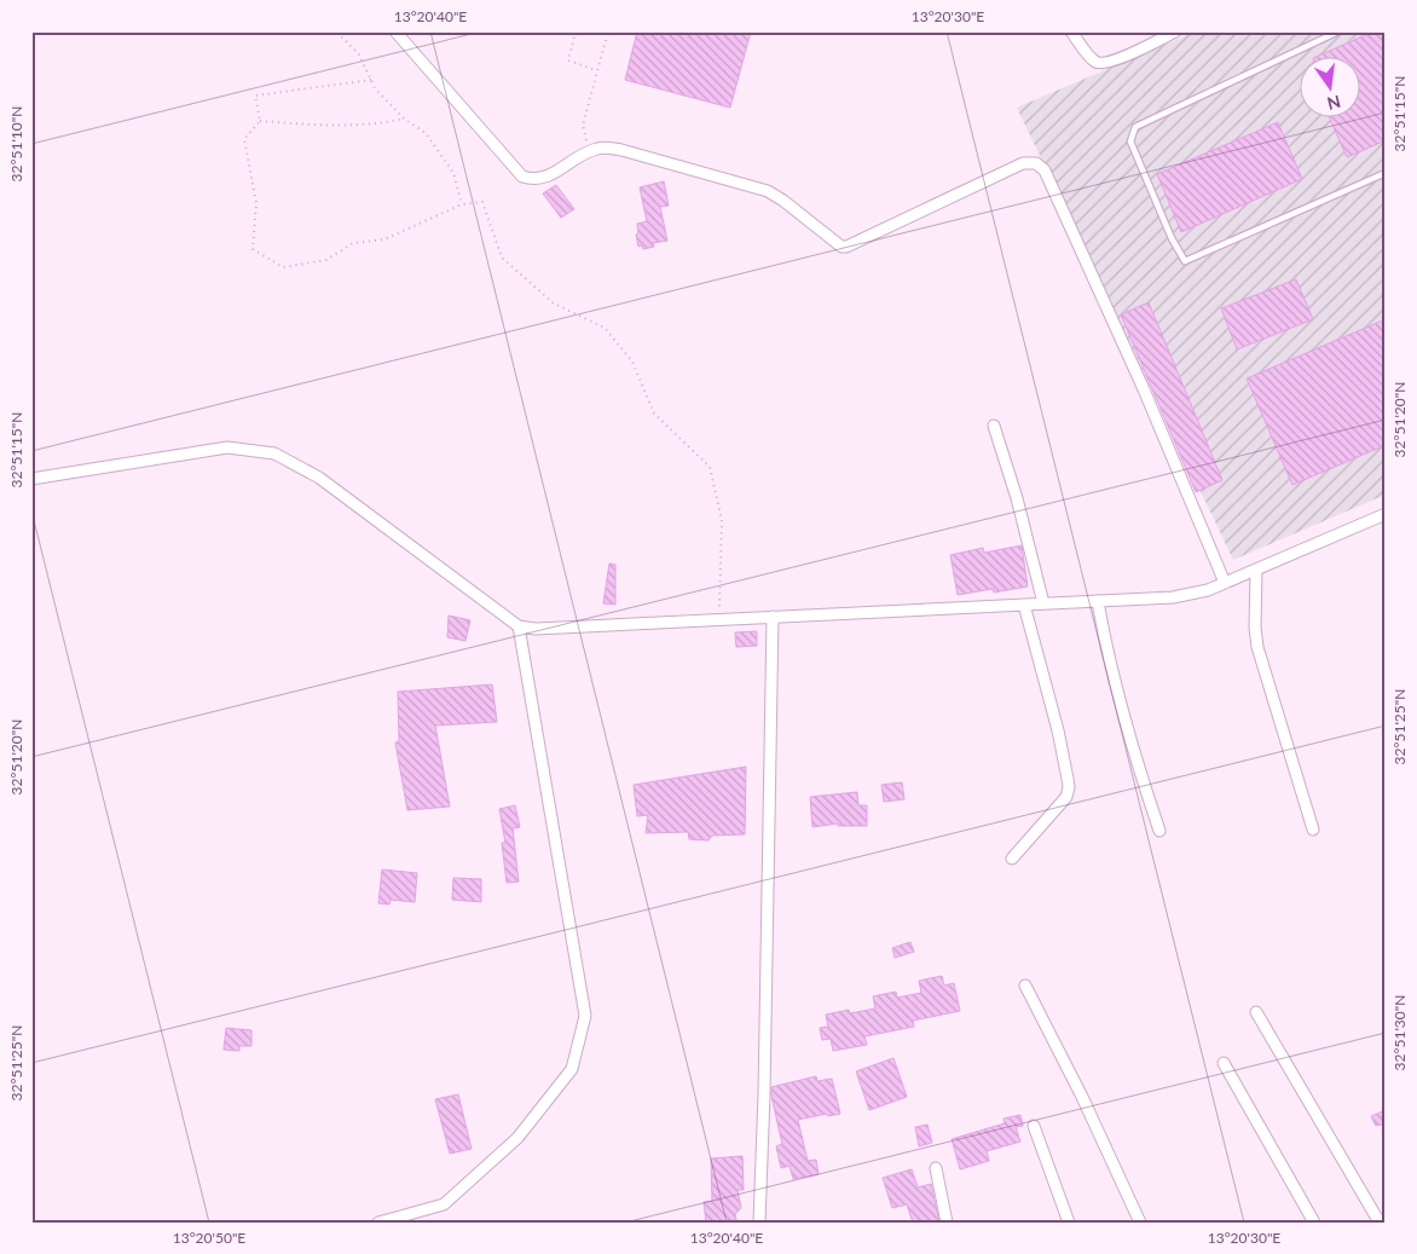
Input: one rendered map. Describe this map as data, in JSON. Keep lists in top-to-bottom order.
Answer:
{
  "north": "bottom",
  "coordinates": [
    "13°20'40\"E",
    "13°20'30\"E",
    "32°51'15\"N",
    "32°51'10\"N",
    "32°51'20\"N",
    "32°51'25\"N",
    "32°51'30\"N",
    "13°20'50\"E"
  ]
}
